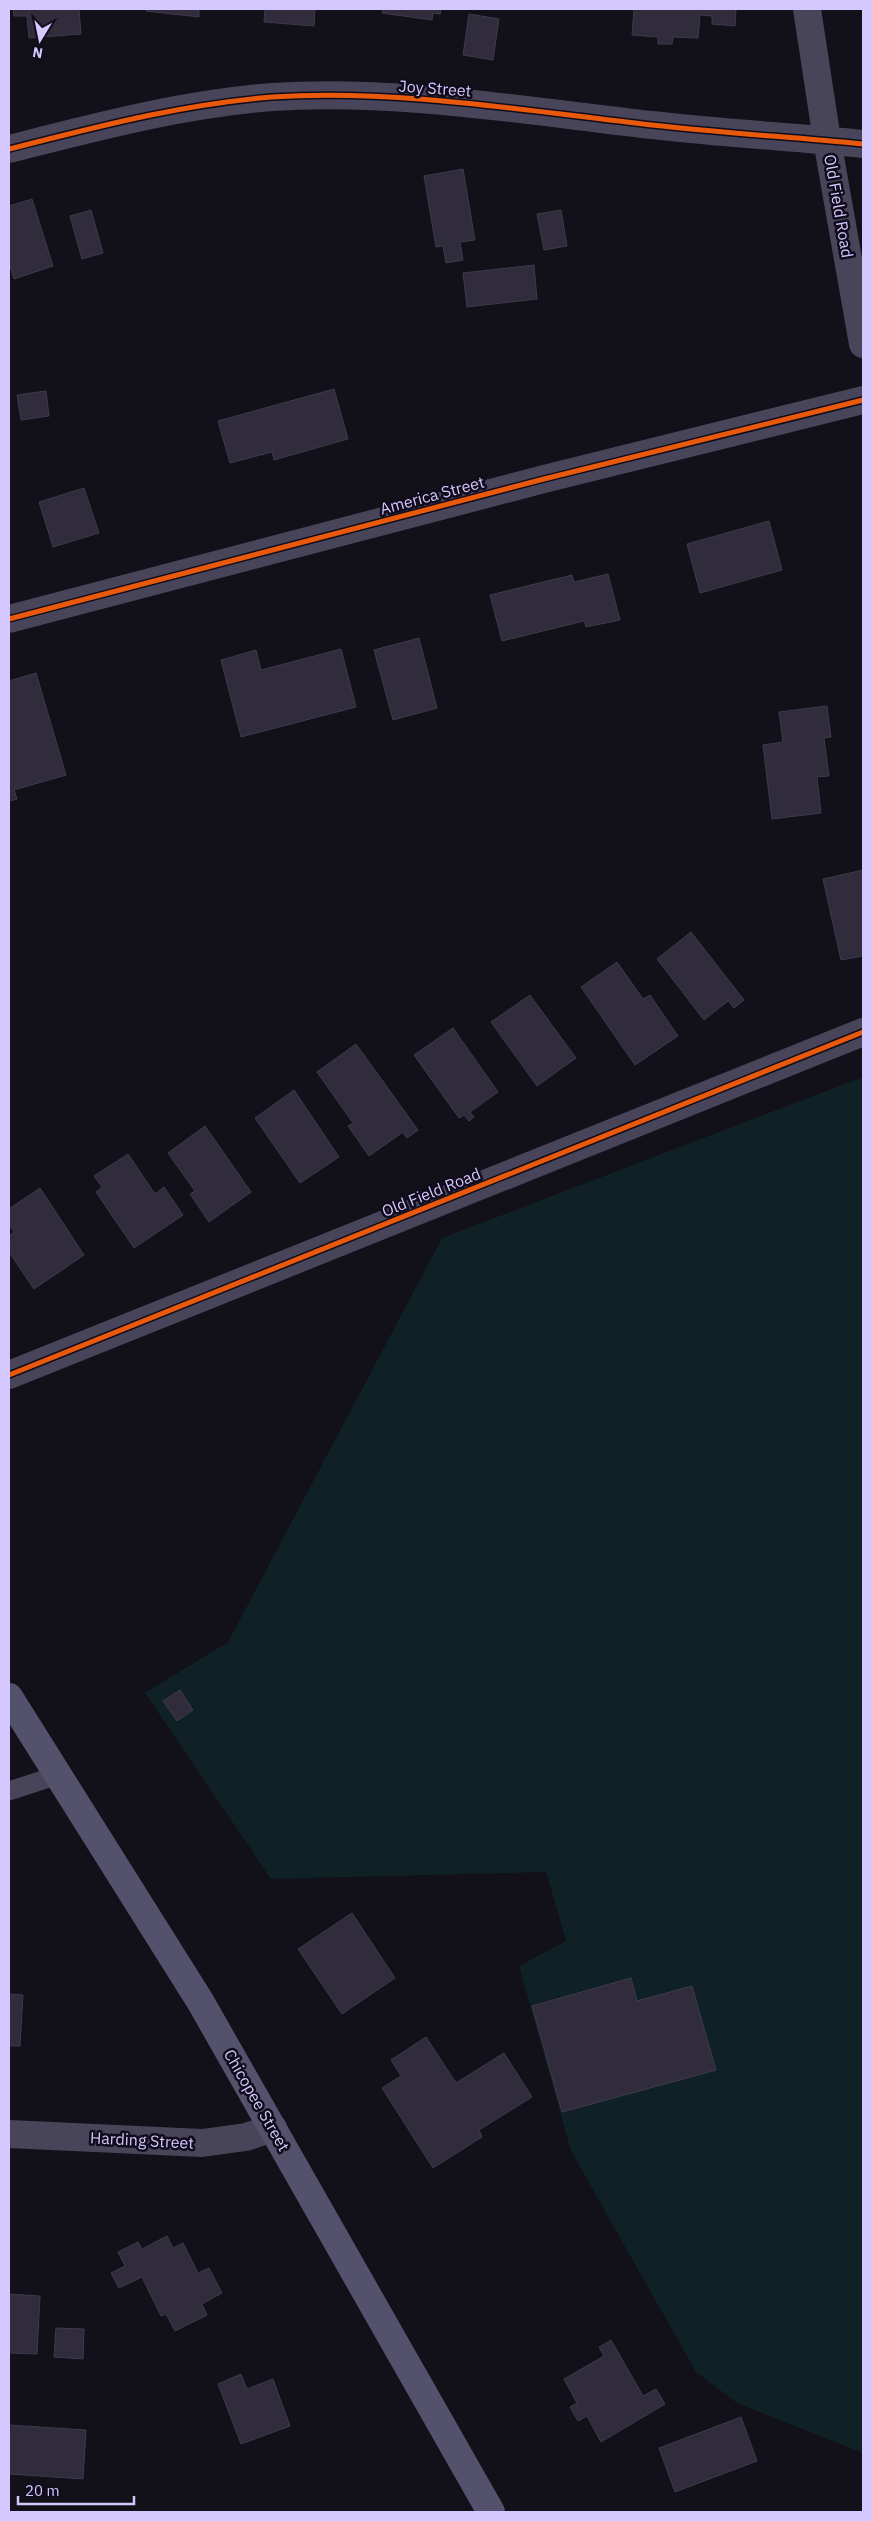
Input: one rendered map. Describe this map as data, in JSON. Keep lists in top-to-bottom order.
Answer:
{
  "streets": {
    "main road": ["Chicopee Street"],
    "street": [
      "Joy Street",
      "Old Field Road",
      "America Street",
      "Harding Street"
    ]
  },
  "crossings": [
    ["Joy Street", "Old Field Road"],
    ["Chicopee Street", "Harding Street"]
  ],
  "scale_bar": "20 m",
  "north": "bottom"
}
